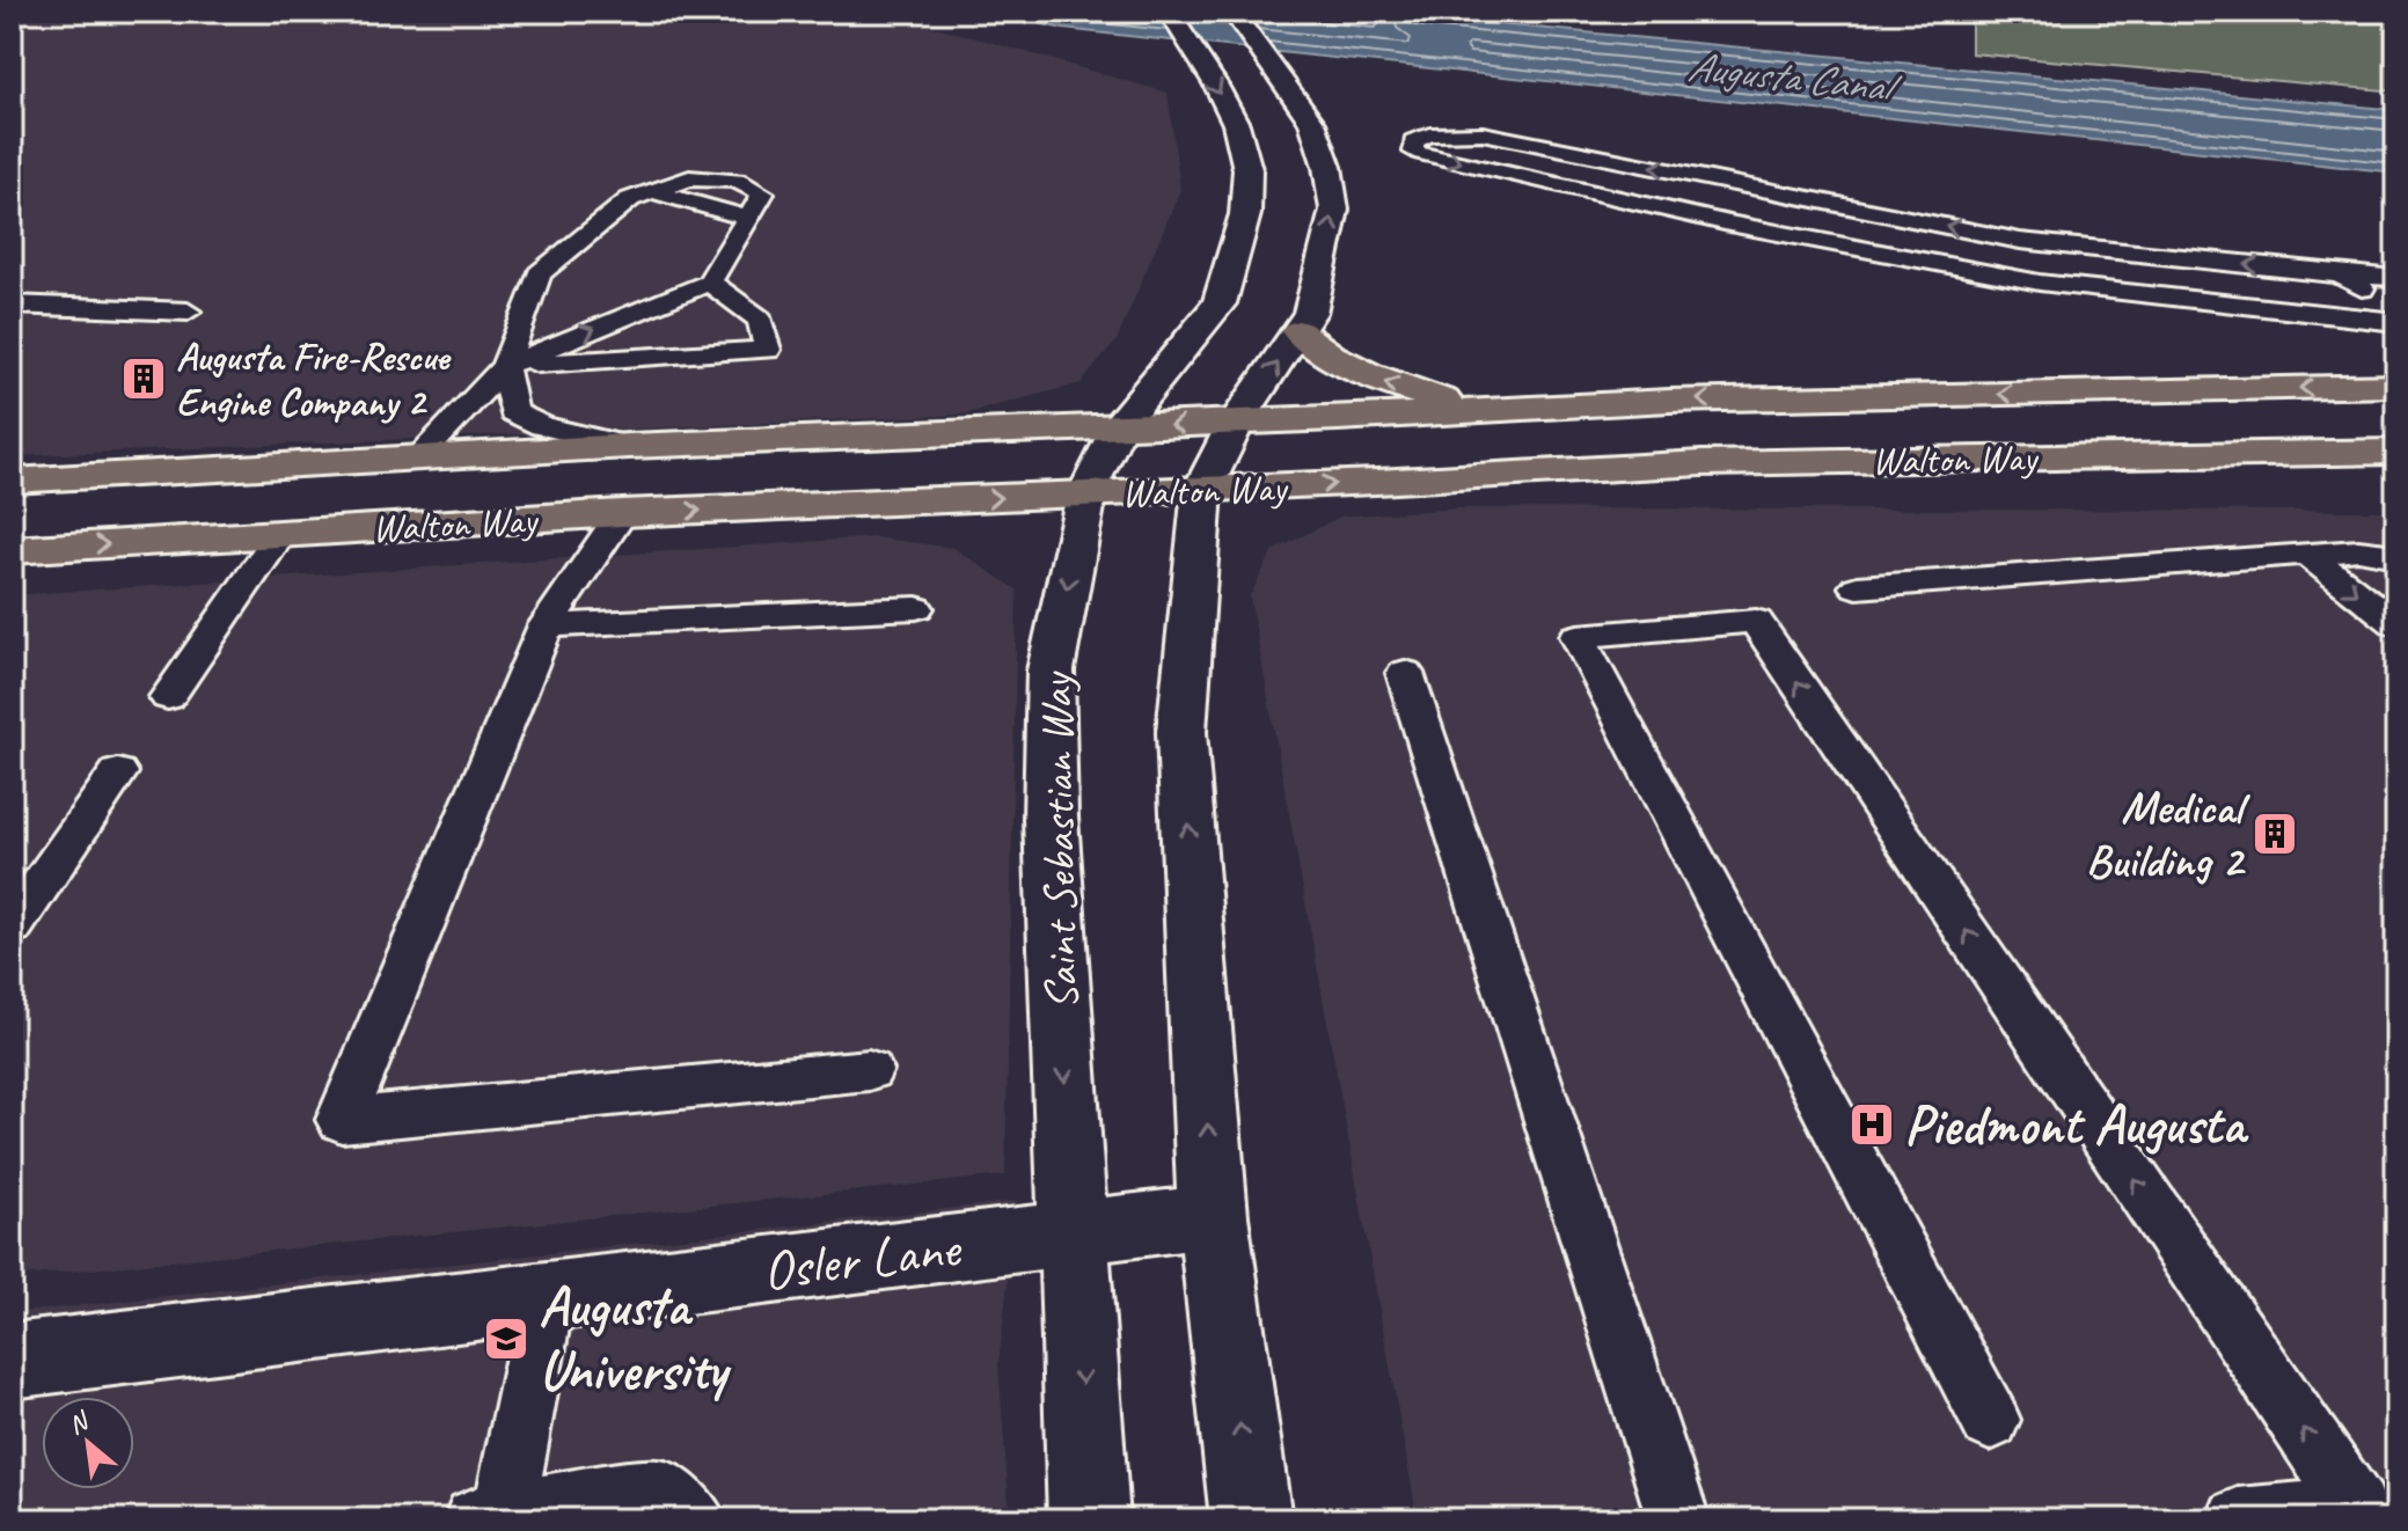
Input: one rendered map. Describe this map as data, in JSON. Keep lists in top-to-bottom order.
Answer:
{
  "streets": {
    "main road": ["Walton Way", "Saint Sebastian Way", "Osler Lane"]
  },
  "crossings": [
    ["Walton Way", "Saint Sebastian Way"],
    ["Saint Sebastian Way", "Osler Lane"]
  ],
  "water": ["Augusta Canal"],
  "places": {
    "building": ["Augusta Fire-Rescue Engine Company 2", "Medical Building 2"],
    "hospital": ["Piedmont Augusta"],
    "school or university": ["Augusta University"]
  },
  "north": "top left"
}
